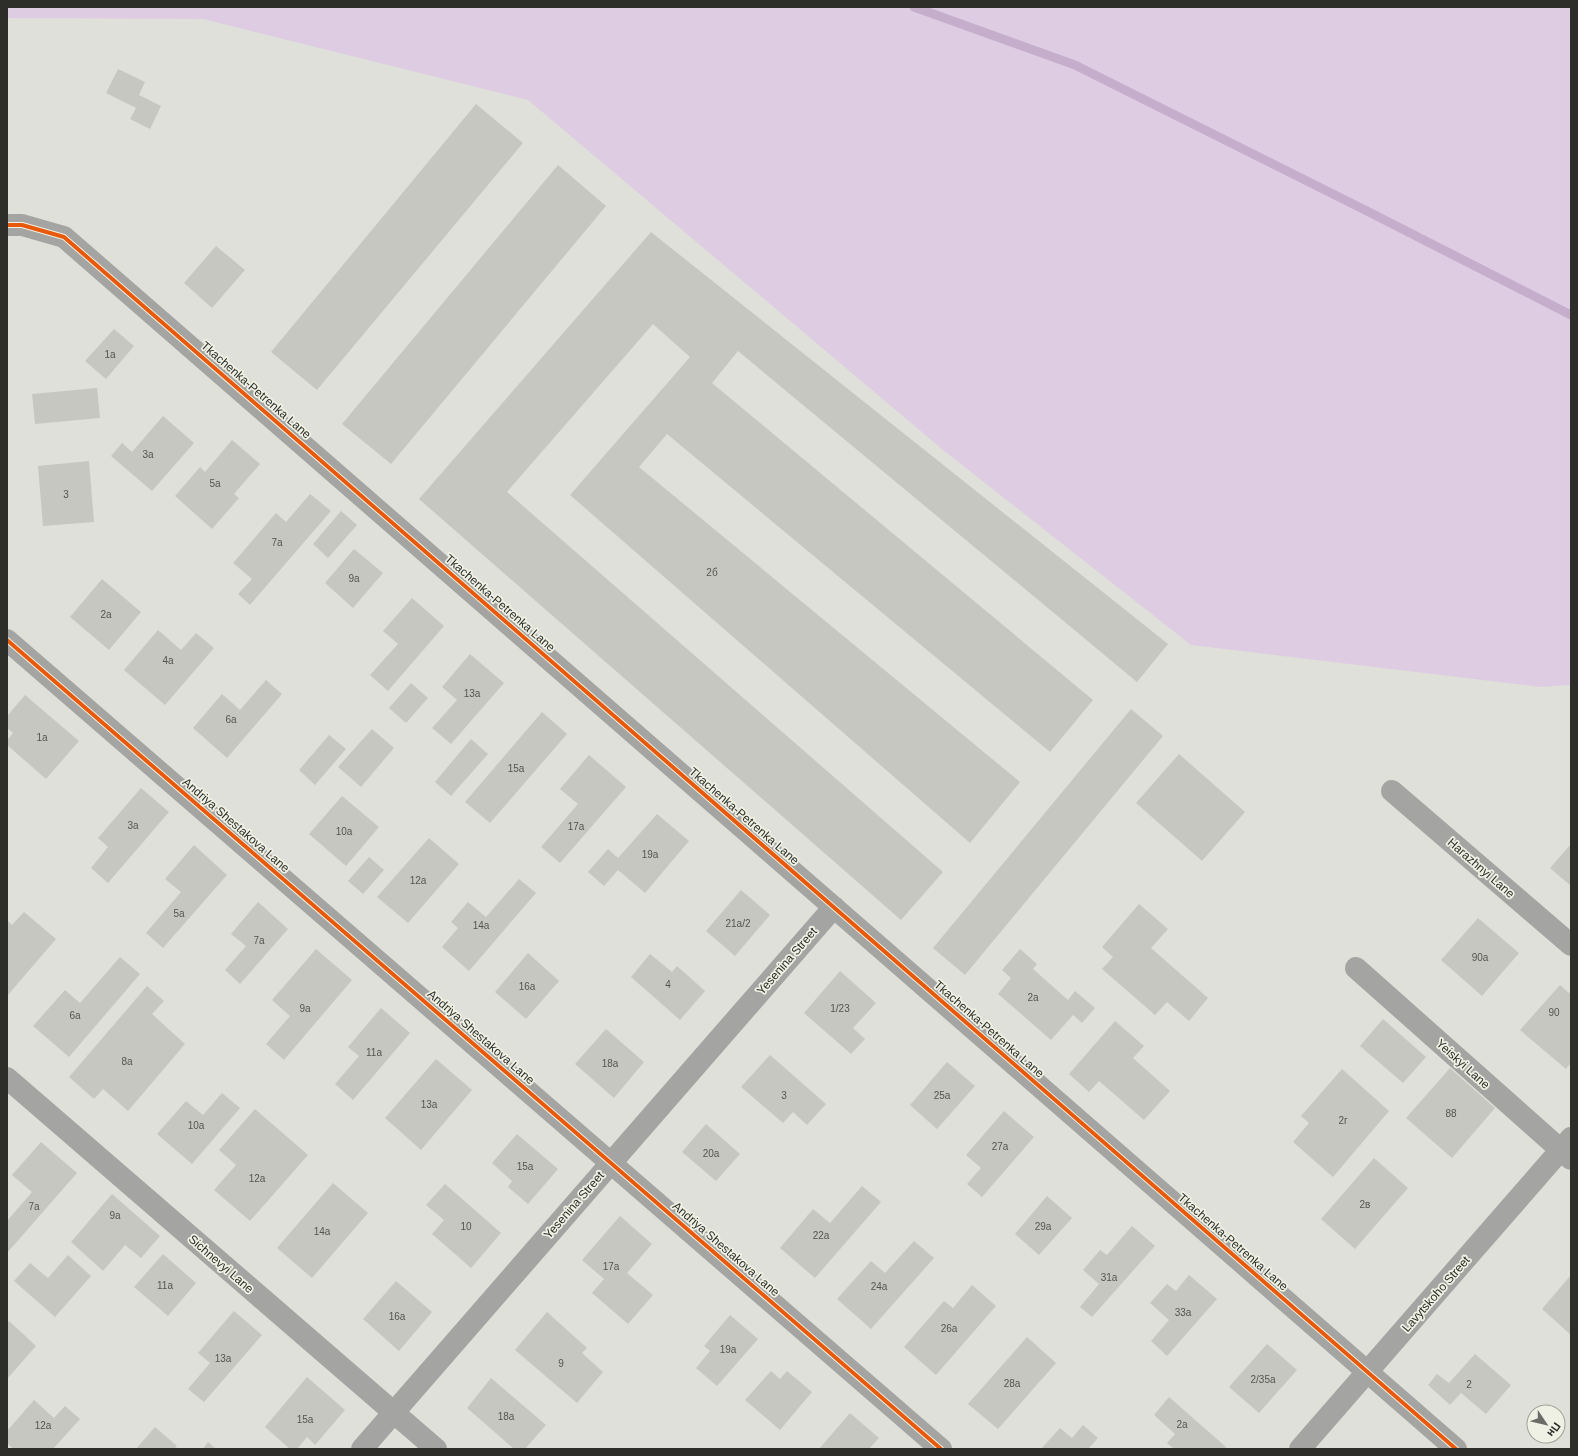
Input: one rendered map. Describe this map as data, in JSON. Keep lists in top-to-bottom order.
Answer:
{
  "streets": {
    "street": [
      "Tkachenka-Petrenka Lane",
      "Andriya Shestakova Lane",
      "Harazhnyi Lane",
      "Yesenina Street",
      "Yeiskyi Lane",
      "Sichnevyi Lane",
      "Lavytskoho Street"
    ]
  },
  "crossings": [
    ["Tkachenka-Petrenka Lane", "Yesenina Street"],
    ["Tkachenka-Petrenka Lane", "Lavytskoho Street"],
    ["Andriya Shestakova Lane", "Yesenina Street"],
    ["Yesenina Street", "Sichnevyi Lane"],
    ["Yeiskyi Lane", "Lavytskoho Street"]
  ],
  "house_numbers": [
    "1а",
    "3а",
    "5а",
    "3",
    "7а",
    "2б",
    "9а",
    "2а",
    "4а",
    "13а",
    "6а",
    "1а",
    "15а",
    "3а",
    "17а",
    "10а",
    "19а",
    "12а",
    "5а",
    "21а/2",
    "14а",
    "7а",
    "90а",
    "4",
    "16а",
    "2а",
    "9а",
    "1/23",
    "90",
    "6а",
    "11а",
    "8а",
    "18а",
    "3",
    "25а",
    "13а",
    "88",
    "2г",
    "10а",
    "27а",
    "20а",
    "15а",
    "12а",
    "2в",
    "7а",
    "9а",
    "10",
    "29а",
    "14а",
    "22а",
    "17а",
    "31а",
    "11а",
    "24а",
    "33а",
    "16а",
    "26а",
    "19а",
    "13а",
    "9",
    "2/35а",
    "28а",
    "2",
    "18а",
    "15а",
    "2а",
    "12а"
  ],
  "north": "bottom right"
}
